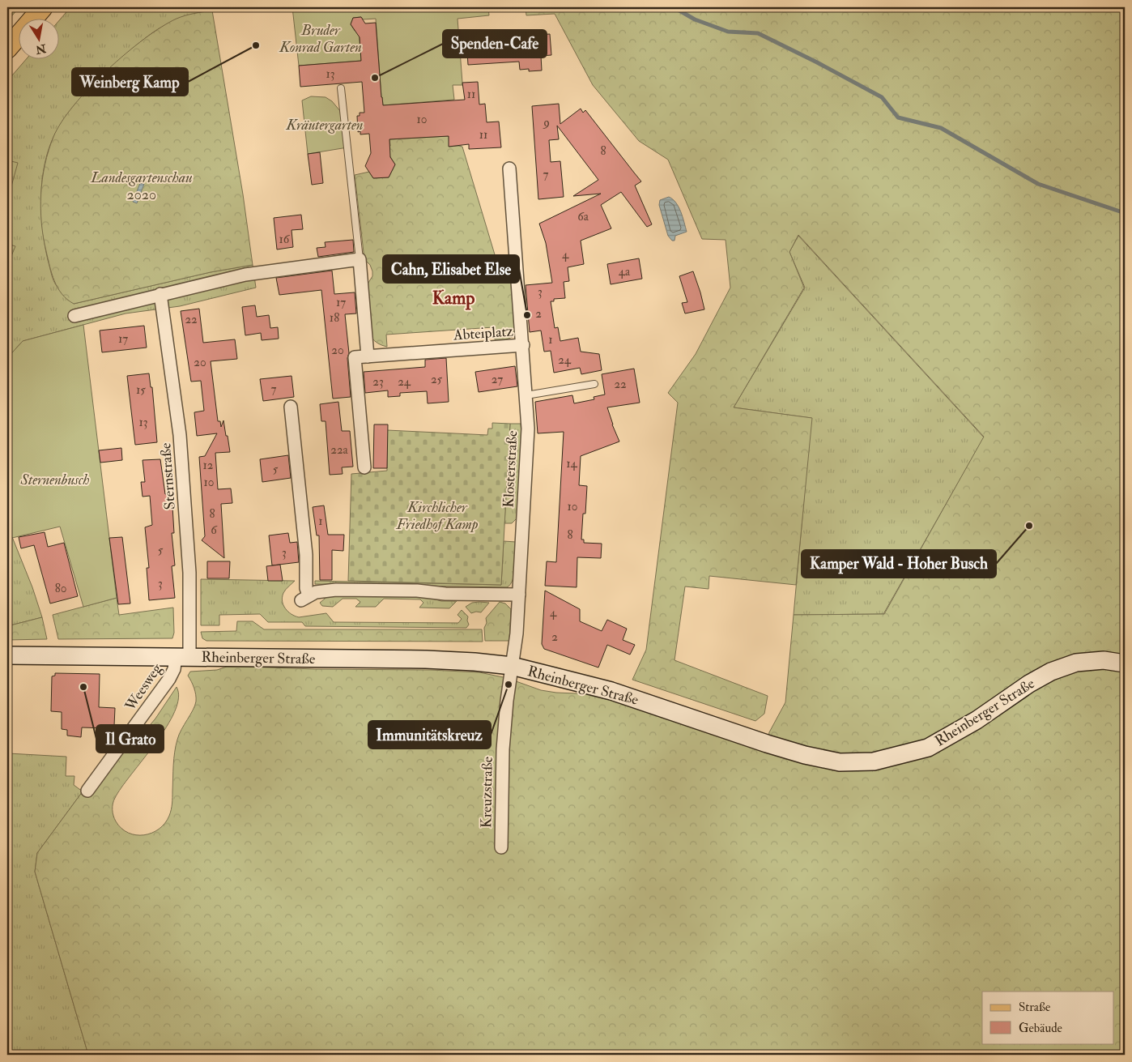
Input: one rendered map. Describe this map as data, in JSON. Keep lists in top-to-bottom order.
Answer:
{
  "streets": {
    "main road": ["Rheinberger Straße"],
    "street": [
      "Abteiplatz",
      "Klosterstraße",
      "Sternstraße",
      "Weesweg",
      "Kreuzstraße"
    ]
  },
  "crossings": [
    ["Abteiplatz", "Klosterstraße"],
    ["Klosterstraße", "Rheinberger Straße"],
    ["Klosterstraße", "Kreuzstraße"],
    ["Sternstraße", "Rheinberger Straße"],
    ["Sternstraße", "Weesweg"],
    ["Rheinberger Straße", "Weesweg"],
    ["Rheinberger Straße", "Kreuzstraße"]
  ],
  "districts": ["Kamp"],
  "parks": [
    "Bruder Konrad Garten",
    "Kräutergarten",
    "Landesgartenschau 2020",
    "Sternenbusch",
    "Kirchlicher Friedhof Kamp"
  ],
  "places": [
    "Weinberg Kamp",
    "Spenden-Cafe",
    "Cahn, Elisabet Else",
    "Kamper Wald - Hoher Busch",
    "Immunitätskreuz",
    "Il Grato"
  ],
  "house_numbers": [
    "13",
    "11",
    "10",
    "9",
    "11",
    "8",
    "7",
    "6a",
    "16",
    "4",
    "4a",
    "3",
    "17",
    "2",
    "18",
    "22",
    "17",
    "1",
    "20",
    "24",
    "20",
    "25",
    "27",
    "23",
    "24",
    "22",
    "7",
    "15",
    "13",
    "22a",
    "14",
    "12",
    "5",
    "10",
    "10",
    "8",
    "1",
    "6",
    "8",
    "5",
    "3",
    "3",
    "80",
    "4",
    "2"
  ],
  "legend": ["Straße", "Gebäude"],
  "north": "bottom"
}
